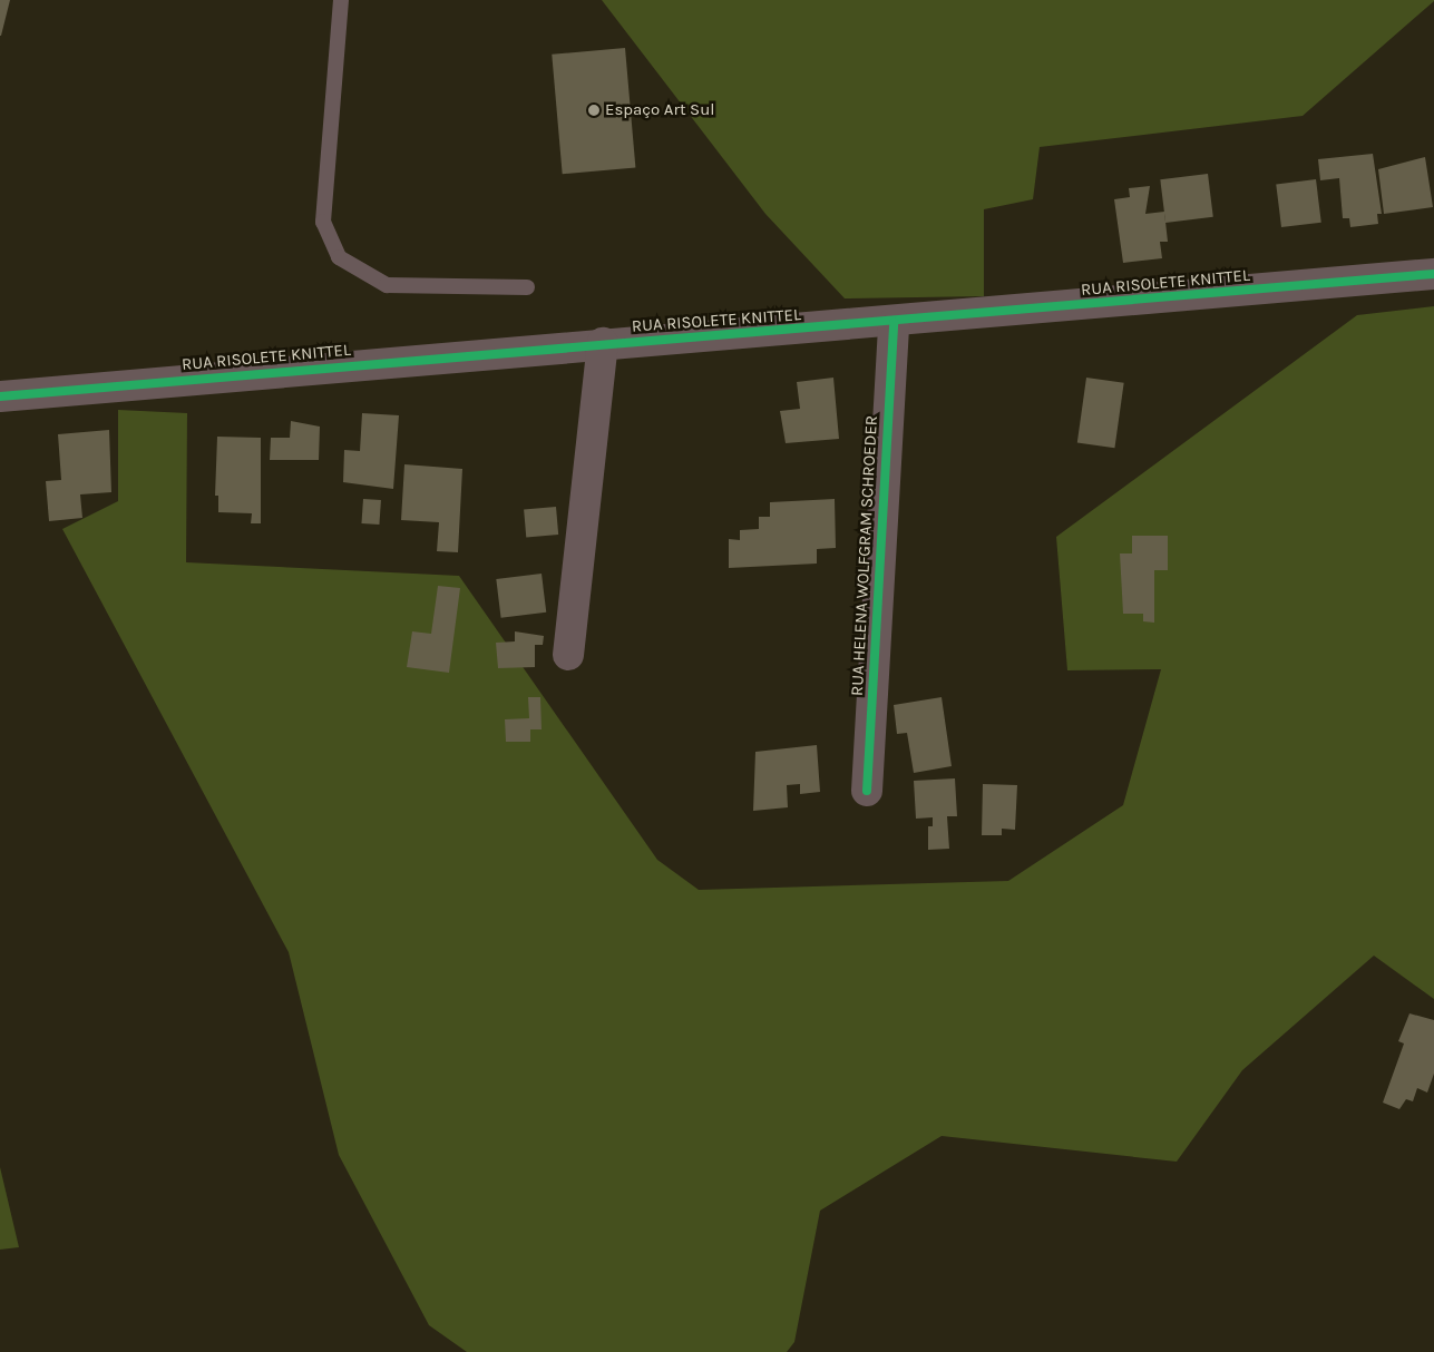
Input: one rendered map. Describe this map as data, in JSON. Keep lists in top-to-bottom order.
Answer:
{
  "streets": {
    "street": ["RUA RISOLETE KNITTEL", "RUA HELENA WOLFGRAM SCHROEDER"]
  },
  "crossings": [
    ["RUA RISOLETE KNITTEL", "RUA HELENA WOLFGRAM SCHROEDER"]
  ],
  "places": ["Espaço Art Sul"]
}
